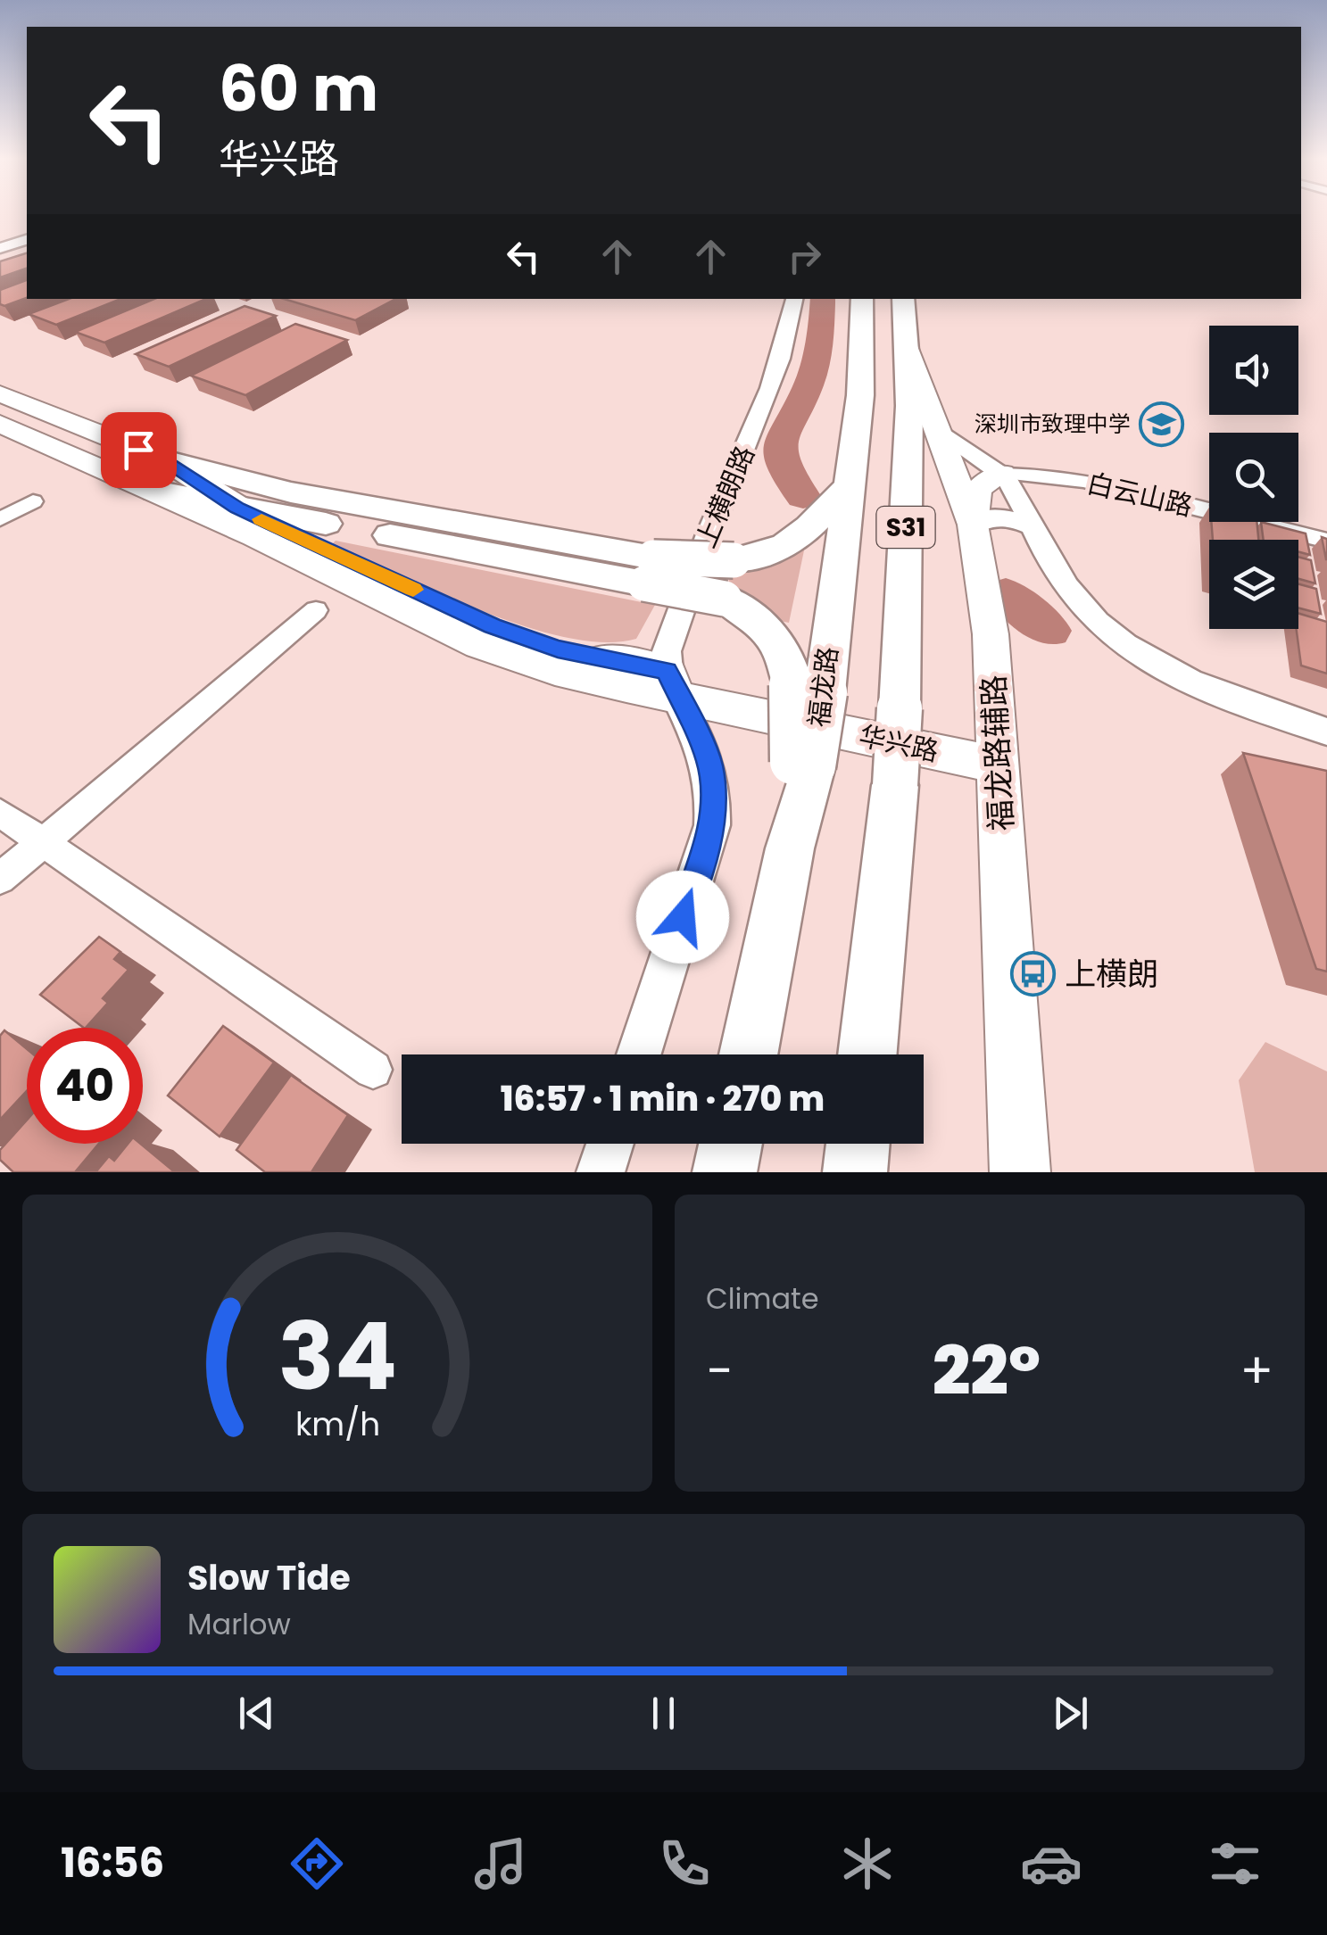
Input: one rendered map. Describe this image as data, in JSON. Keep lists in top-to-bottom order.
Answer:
{
  "streets": {
    "highway": ["S31", "福龙路"],
    "main road": ["华兴路", "福龙路辅路"],
    "street": ["白云山路", "上横朗路"]
  },
  "crossings": [
    ["上横朗路", "华兴路"],
    ["S31", "福龙路辅路"],
    ["华兴路", "福龙路辅路"]
  ],
  "places": {
    "school or university": ["深圳市致理中学"],
    "bus stop": ["上横朗"]
  },
  "page": {
    "turn": ["60 m", "华兴路"],
    "limit": "40",
    "trip": "16:57 · 1 min · 270 m",
    "tile": "Climate",
    "heat": ["−", "22°", "+"],
    "song": ["Slow Tide", "Marlow"],
    "tabs": "16:56",
    "gauge": ["34", "km/h"]
  }
}
